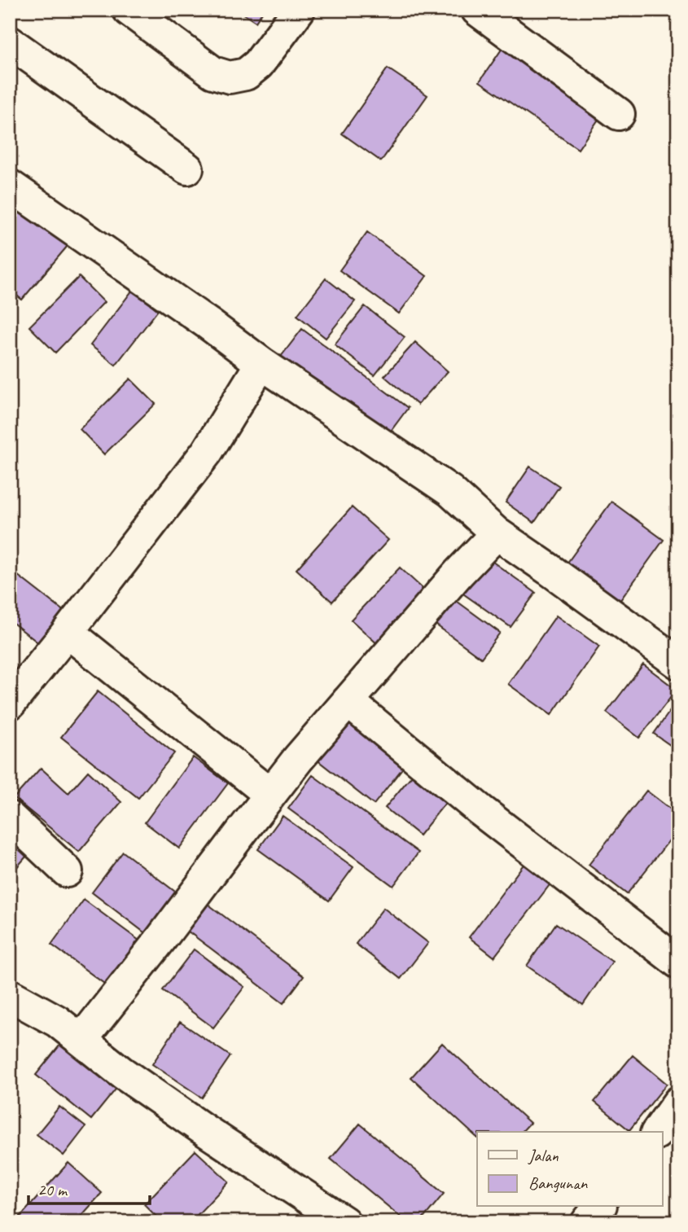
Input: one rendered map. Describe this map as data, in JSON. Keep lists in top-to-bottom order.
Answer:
{
  "legend": ["Jalan", "Bangunan"],
  "scale_bar": "20 m"
}
